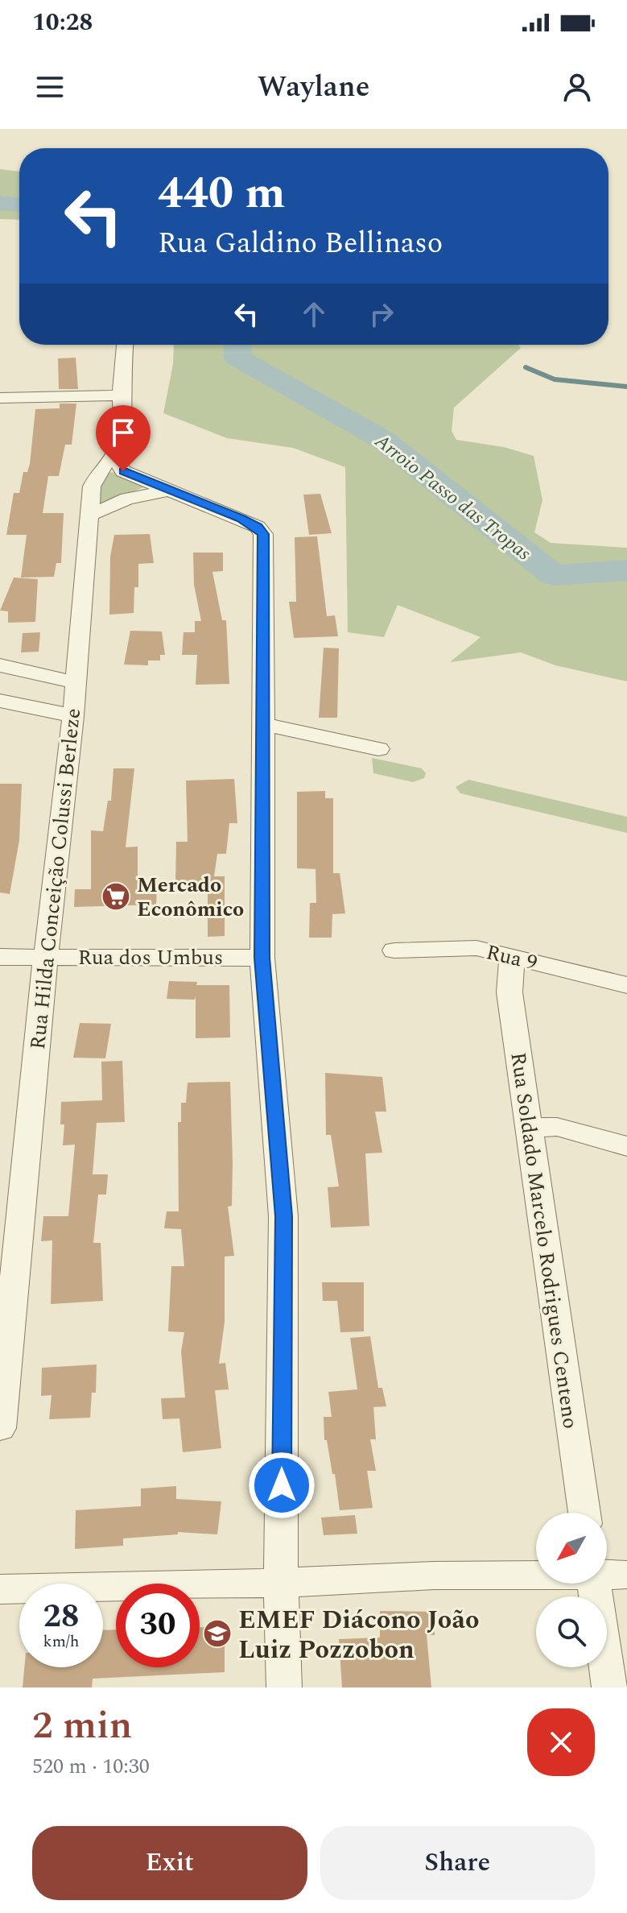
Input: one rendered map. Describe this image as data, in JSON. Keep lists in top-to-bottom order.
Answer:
{
  "streets": {
    "street": [
      "Rua Hilda Conceição Colussi Berleze",
      "Rua dos Umbus",
      "Rua 9",
      "Rua Soldado Marcelo Rodrigues Centeno"
    ]
  },
  "crossings": [
    ["Rua Hilda Conceição Colussi Berleze", "Rua dos Umbus"],
    ["Rua 9", "Rua Soldado Marcelo Rodrigues Centeno"]
  ],
  "water": ["Arroio Passo das Tropas"],
  "places": {
    "supermarket": ["Mercado Econômico"],
    "school or university": ["EMEF Diácono João Luiz Pozzobon"]
  },
  "north": "bottom left",
  "page": {
    "status": "10:28",
    "header": "Waylane",
    "turn": ["440 m", "Rua Galdino Bellinaso"],
    "speed": "28 km/h",
    "limit": "30",
    "heading": ["2 min", "520 m · 10:30"],
    "buttons": ["Exit", "Share"]
  }
}
